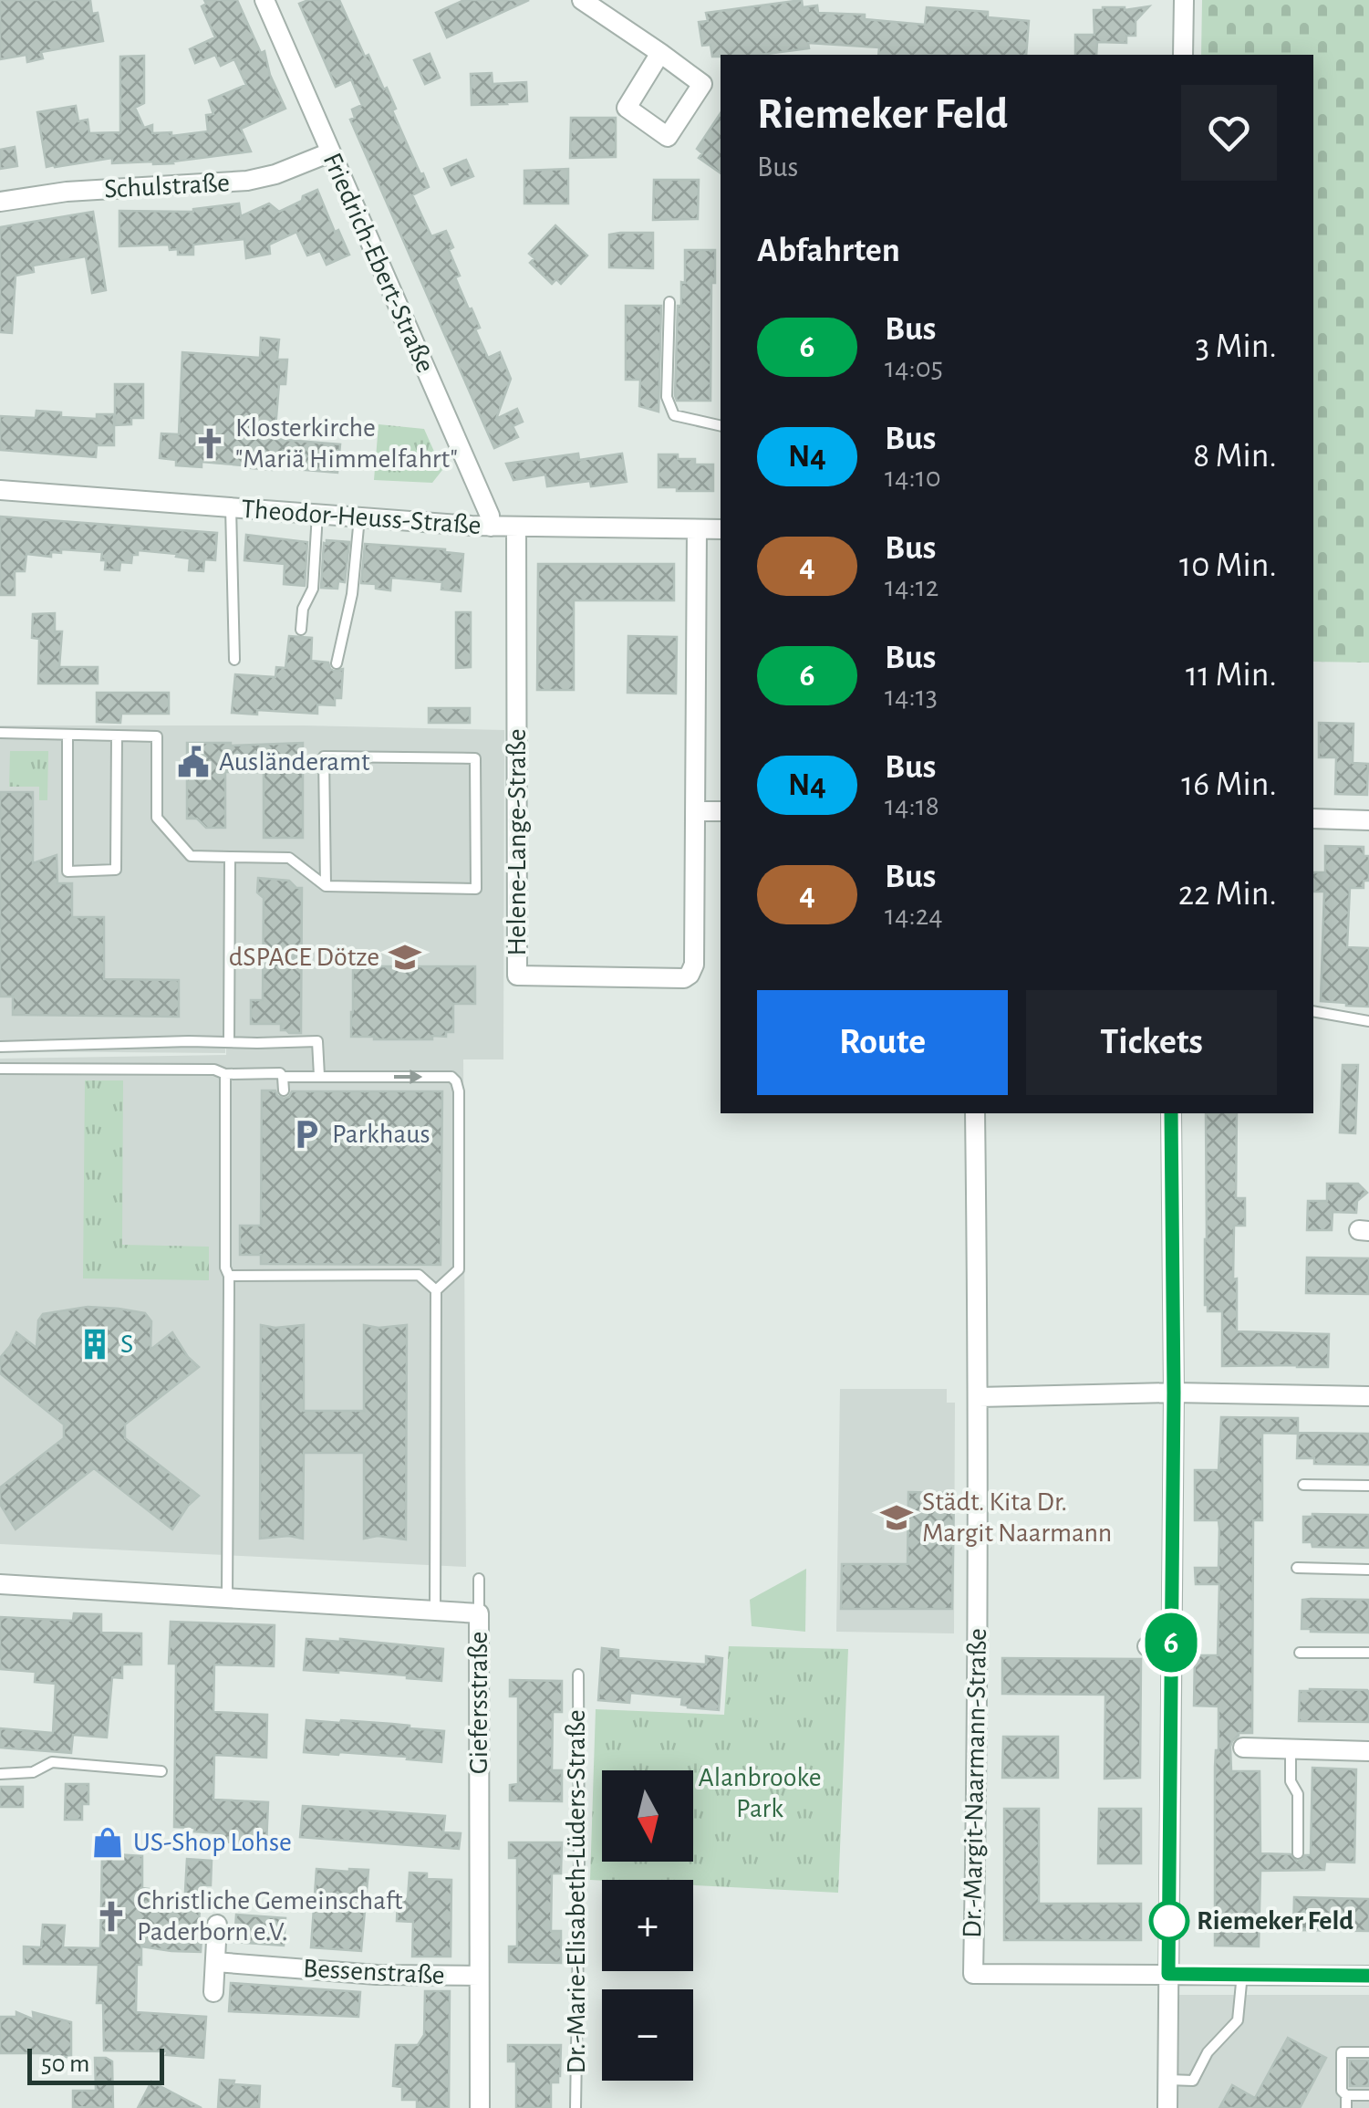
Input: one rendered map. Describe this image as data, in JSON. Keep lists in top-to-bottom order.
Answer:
{
  "streets": {
    "street": [
      "Schulstraße",
      "Friedrich-Ebert-Straße",
      "Theodor-Heuss-Straße",
      "Helene-Lange-Straße",
      "Giefersstraße",
      "Dr.-Margit-Naarmann-Straße",
      "Bessenstraße"
    ],
    "lane": ["Dr.-Marie-Elisabeth-Lüders-Straße"]
  },
  "crossings": [
    ["Schulstraße", "Friedrich-Ebert-Straße"],
    ["Friedrich-Ebert-Straße", "Theodor-Heuss-Straße"],
    ["Theodor-Heuss-Straße", "Helene-Lange-Straße"],
    ["Giefersstraße", "Bessenstraße"]
  ],
  "parks": ["Alanbrooke Park"],
  "places": {
    "church": ["Klosterkirche \"Mariä Himmelfahrt\"", "Christliche Gemeinschaft Paderborn e.V."],
    "public building": ["Ausländeramt"],
    "school or university": ["dSPACE Dötze", "Städt. Kita Dr. Margit Naarmann"],
    "parking": ["Parkhaus"],
    "building": ["S"],
    "shop": ["US-Shop Lohse"],
    "other": ["Riemeker Feld"]
  },
  "lines": ["bus line 6"],
  "scale_bar": "50 m",
  "north": "bottom",
  "page": {
    "on_map": "6",
    "heading": [
      ["Riemeker Feld", "Bus"],
      "Abfahrten"
    ],
    "list": [
      {
        "mark": "6",
        "name": "Bus",
        "note": "14:05",
        "value": "3 Min."
      },
      {
        "mark": "N4",
        "name": "Bus",
        "note": "14:10",
        "value": "8 Min."
      },
      {
        "mark": "4",
        "name": "Bus",
        "note": "14:12",
        "value": "10 Min."
      },
      {
        "mark": "6",
        "name": "Bus",
        "note": "14:13",
        "value": "11 Min."
      },
      {
        "mark": "N4",
        "name": "Bus",
        "note": "14:18",
        "value": "16 Min."
      },
      {
        "mark": "4",
        "name": "Bus",
        "note": "14:24",
        "value": "22 Min."
      }
    ],
    "buttons": ["Route", "Tickets"],
    "map_buttons": ["+", "−"],
    "scale": "50 m"
  }
}
